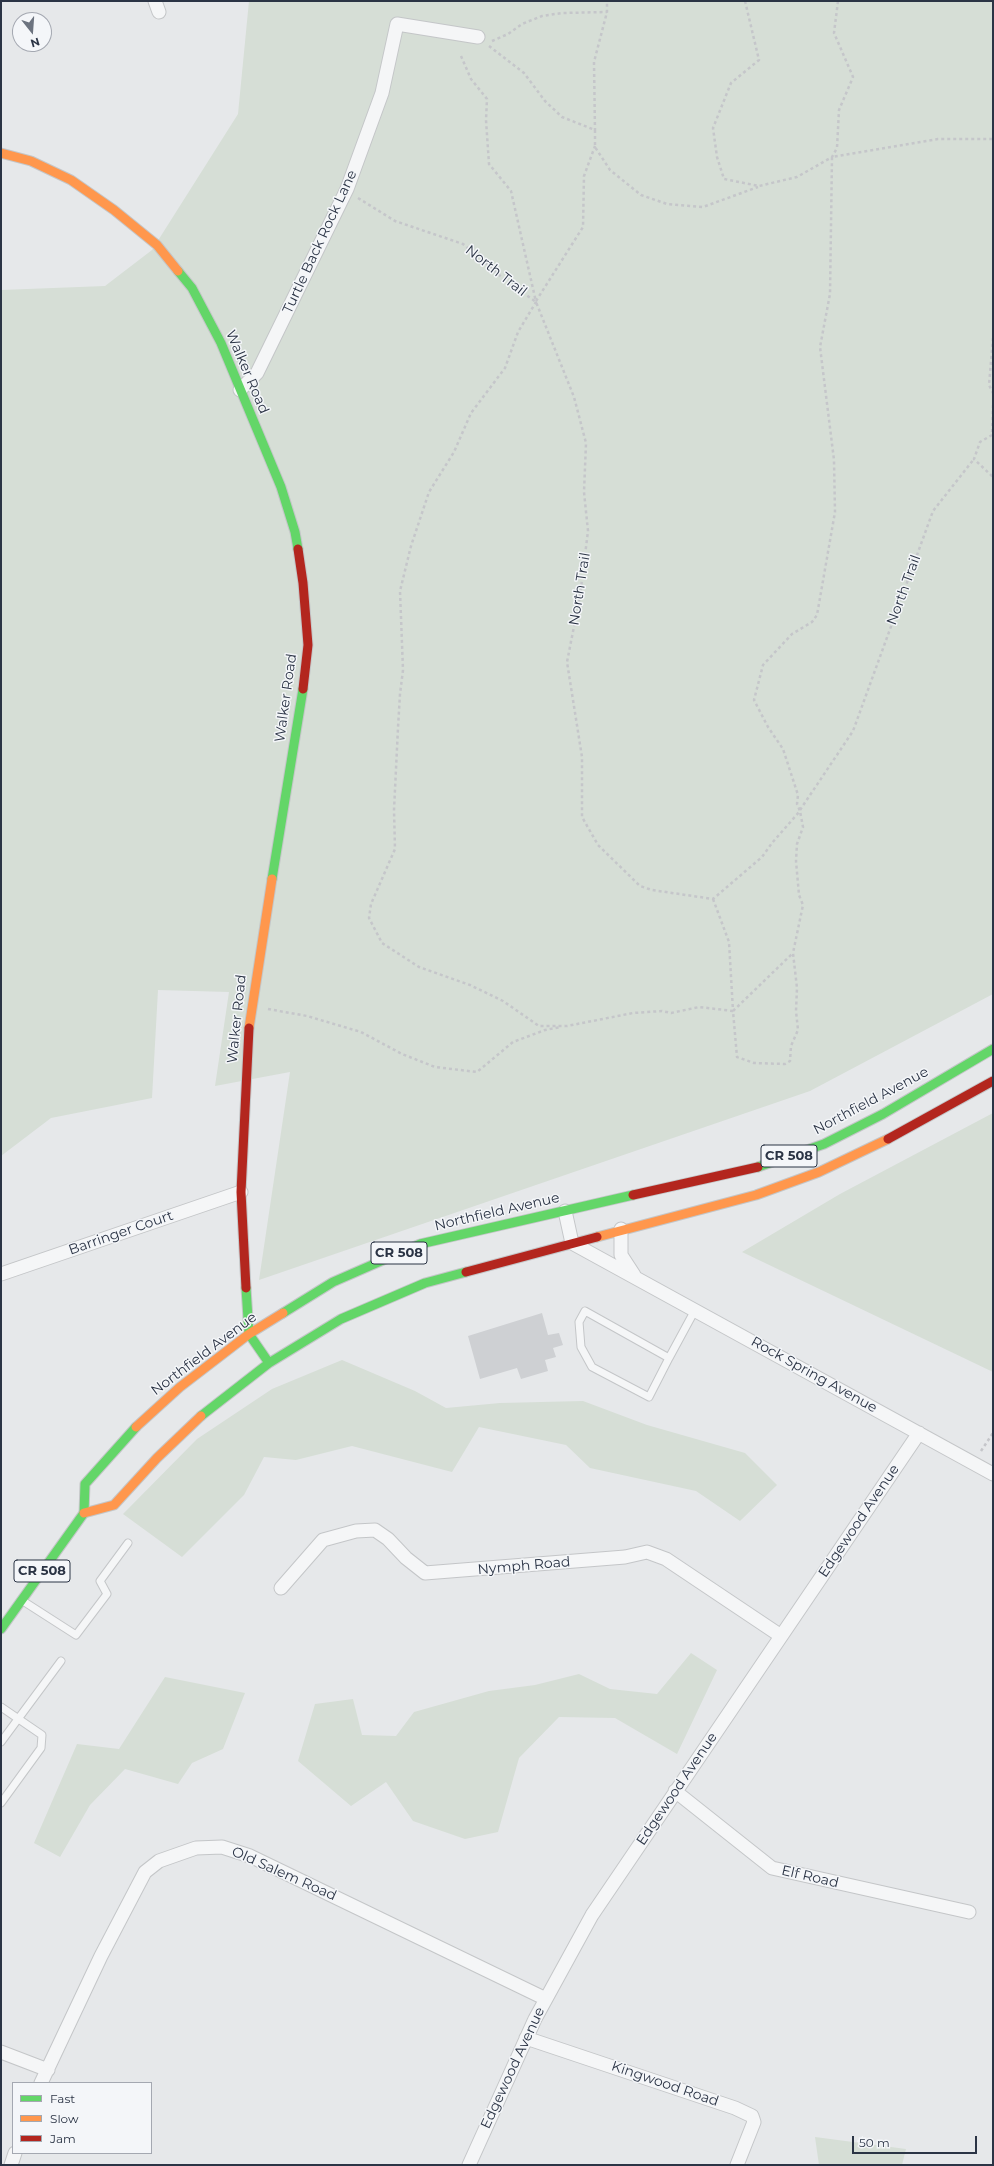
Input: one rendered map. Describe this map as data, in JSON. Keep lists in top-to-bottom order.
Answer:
{
  "streets": {
    "main road": ["Walker Road", "Northfield Avenue", "CR 508"],
    "street": [
      "Turtle Back Rock Lane",
      "Barringer Court",
      "Rock Spring Avenue",
      "Edgewood Avenue",
      "Nymph Road",
      "Old Salem Road",
      "Elf Road",
      "Kingwood Road"
    ],
    "path": ["North Trail"]
  },
  "crossings": [
    ["Turtle Back Rock Lane", "North Trail"],
    ["Turtle Back Rock Lane", "Walker Road"],
    ["Walker Road", "Northfield Avenue"],
    ["Walker Road", "Barringer Court"],
    ["Northfield Avenue", "CR 508"],
    ["CR 508", "Rock Spring Avenue"],
    ["Rock Spring Avenue", "Edgewood Avenue"],
    ["Edgewood Avenue", "Nymph Road"],
    ["Edgewood Avenue", "Old Salem Road"],
    ["Edgewood Avenue", "Elf Road"],
    ["Edgewood Avenue", "Kingwood Road"]
  ],
  "legend": ["Fast", "Slow", "Jam"],
  "scale_bar": "50 m",
  "north": "bottom"
}
